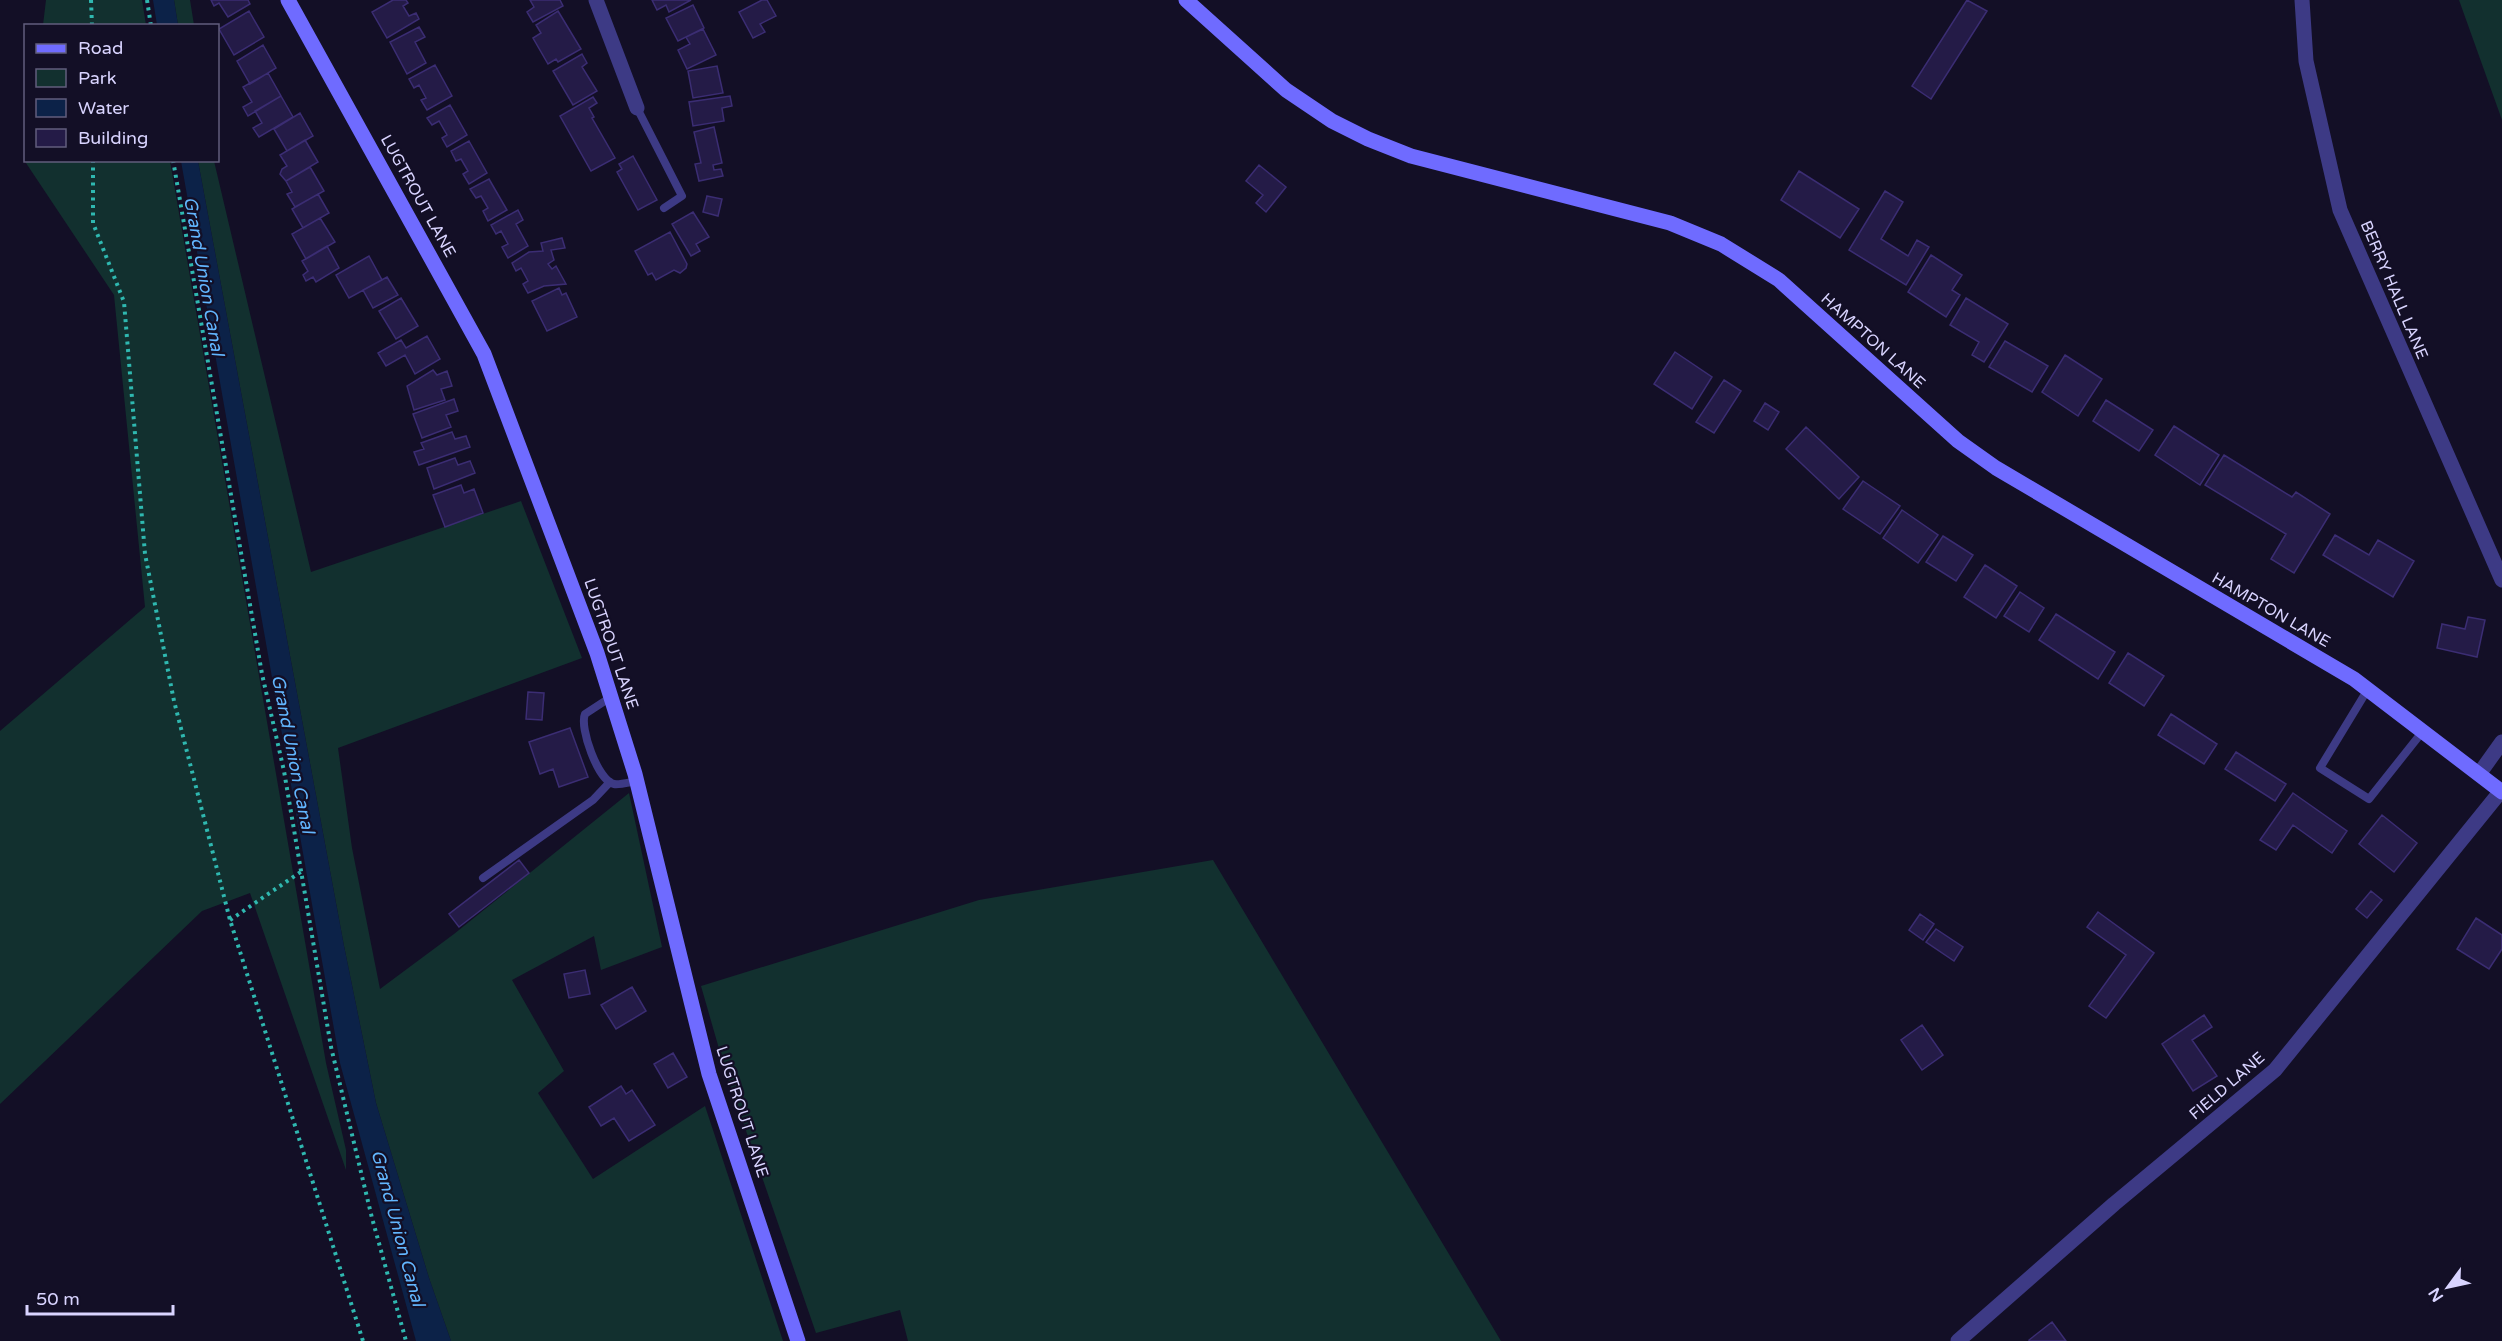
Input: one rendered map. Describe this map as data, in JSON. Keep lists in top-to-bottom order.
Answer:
{
  "streets": {
    "main road": ["LUGTROUT LANE", "HAMPTON LANE"],
    "street": ["BERRY HALL LANE", "FIELD LANE"]
  },
  "crossings": [
    ["HAMPTON LANE", "FIELD LANE"]
  ],
  "water": ["Grand Union Canal"],
  "legend": [
    "Road",
    "Park",
    "Water",
    "Building"
  ],
  "scale_bar": "50 m",
  "north": "bottom left"
}
